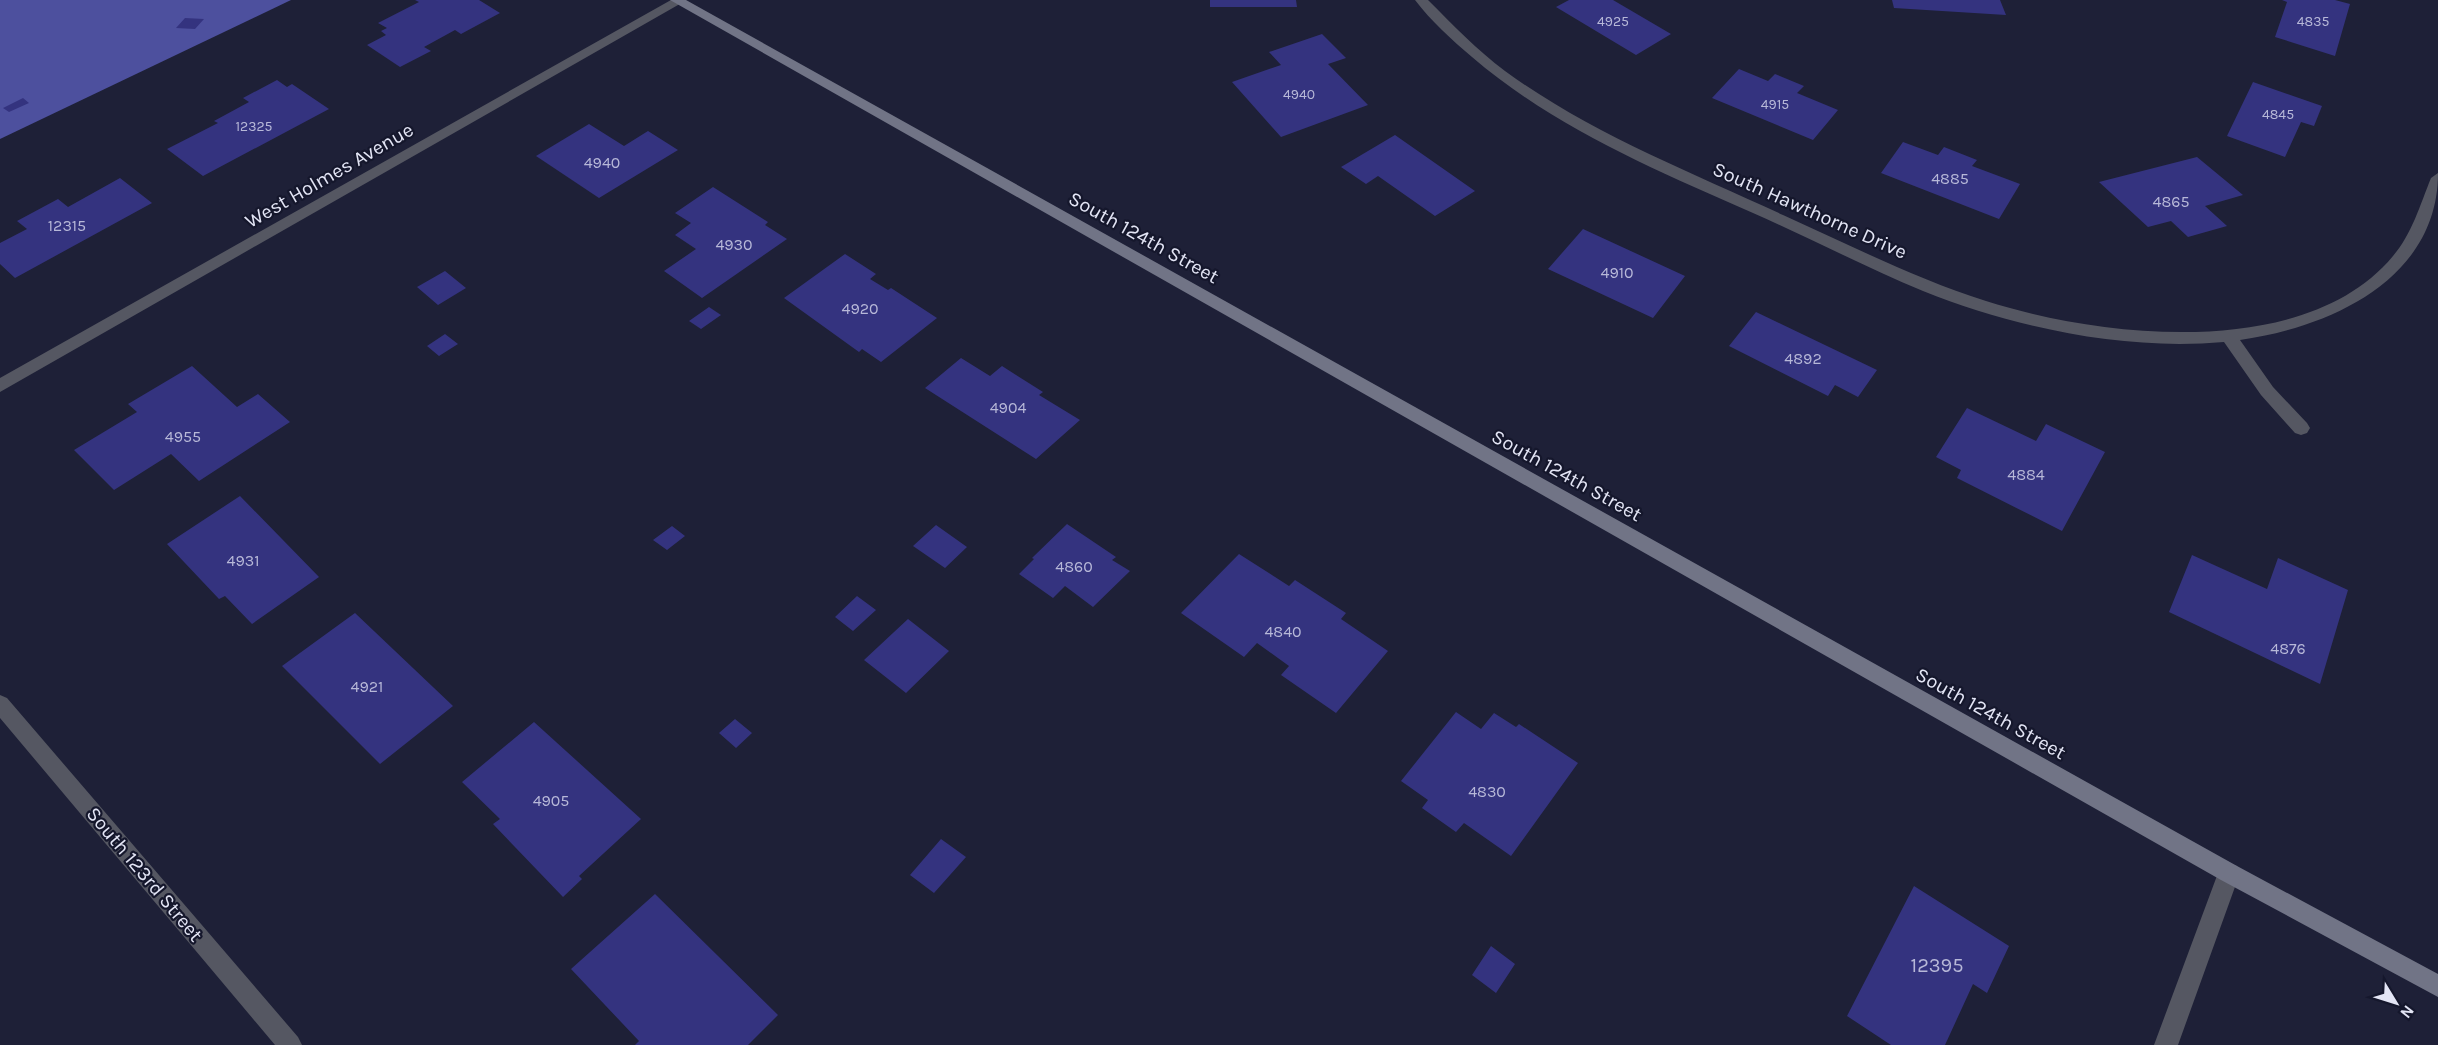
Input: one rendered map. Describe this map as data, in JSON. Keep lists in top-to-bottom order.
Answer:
{
  "streets": {
    "street": [
      "West Holmes Avenue",
      "South Hawthorne Drive",
      "South 124th Street",
      "South 123rd Street"
    ]
  },
  "crossings": [
    ["West Holmes Avenue", "South 124th Street"]
  ],
  "house_numbers": [
    "4925",
    "4835",
    "4940",
    "4915",
    "4845",
    "12325",
    "4940",
    "4885",
    "4865",
    "12315",
    "4930",
    "4910",
    "4920",
    "4892",
    "4904",
    "4955",
    "4884",
    "4931",
    "4860",
    "4840",
    "4876",
    "4921",
    "4830",
    "4905",
    "12395"
  ],
  "north": "bottom right"
}
